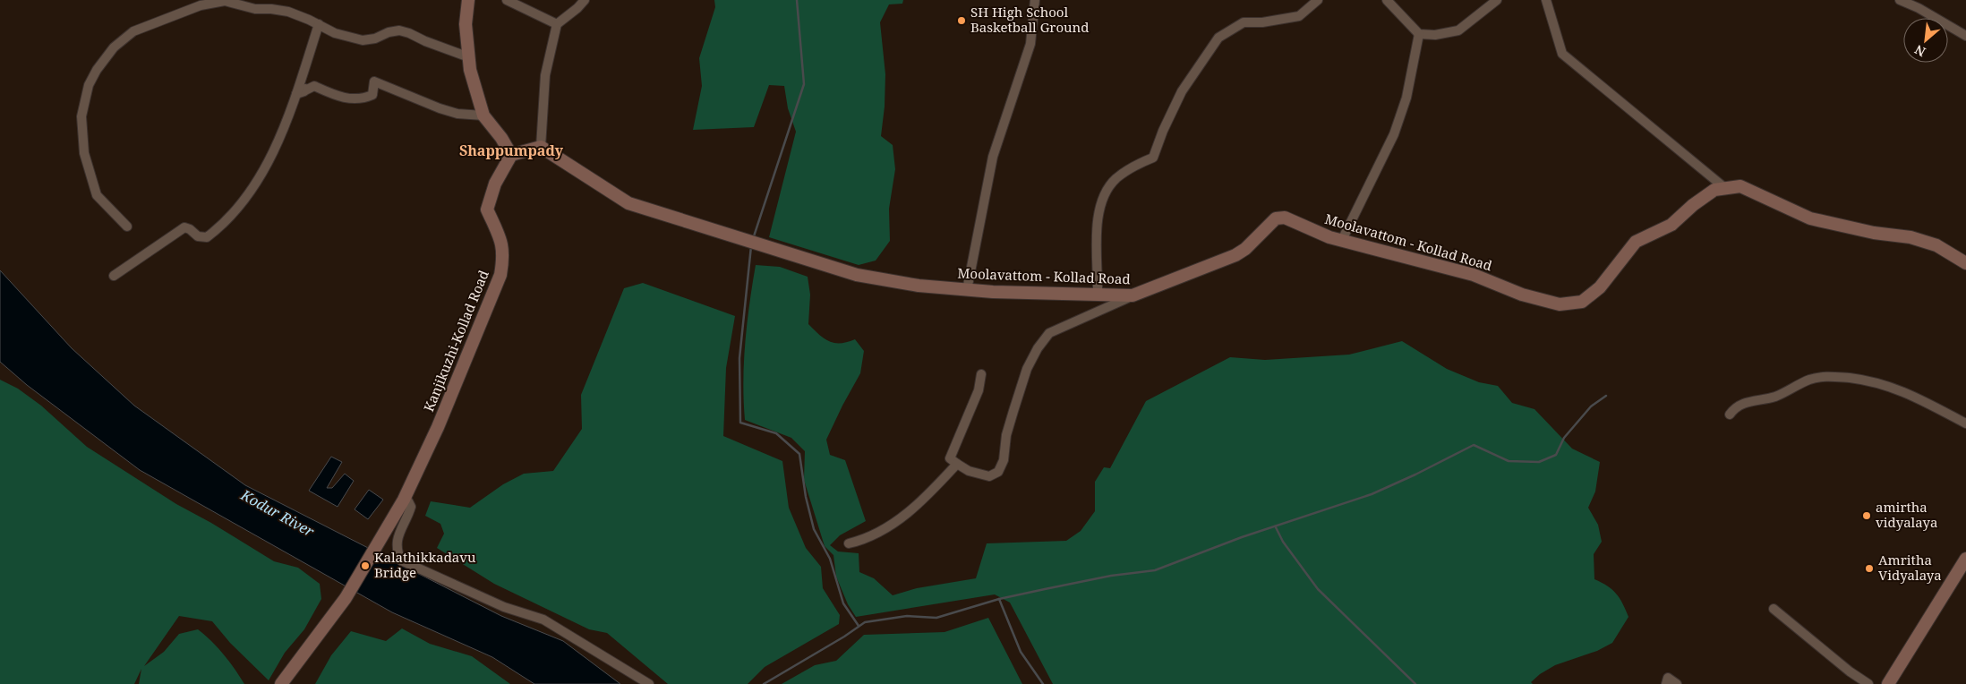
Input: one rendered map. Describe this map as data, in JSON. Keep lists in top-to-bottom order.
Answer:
{
  "streets": {
    "main road": ["Moolavattom - Kollad Road", "Kanjikuzhi-Kollad Road"]
  },
  "districts": ["Shappumpady"],
  "water": ["Kodur River"],
  "places": [
    "SH High School Basketball Ground",
    "amirtha vidyalaya",
    "Kalathikkadavu Bridge",
    "Amritha Vidyalaya"
  ],
  "north": "bottom left"
}
